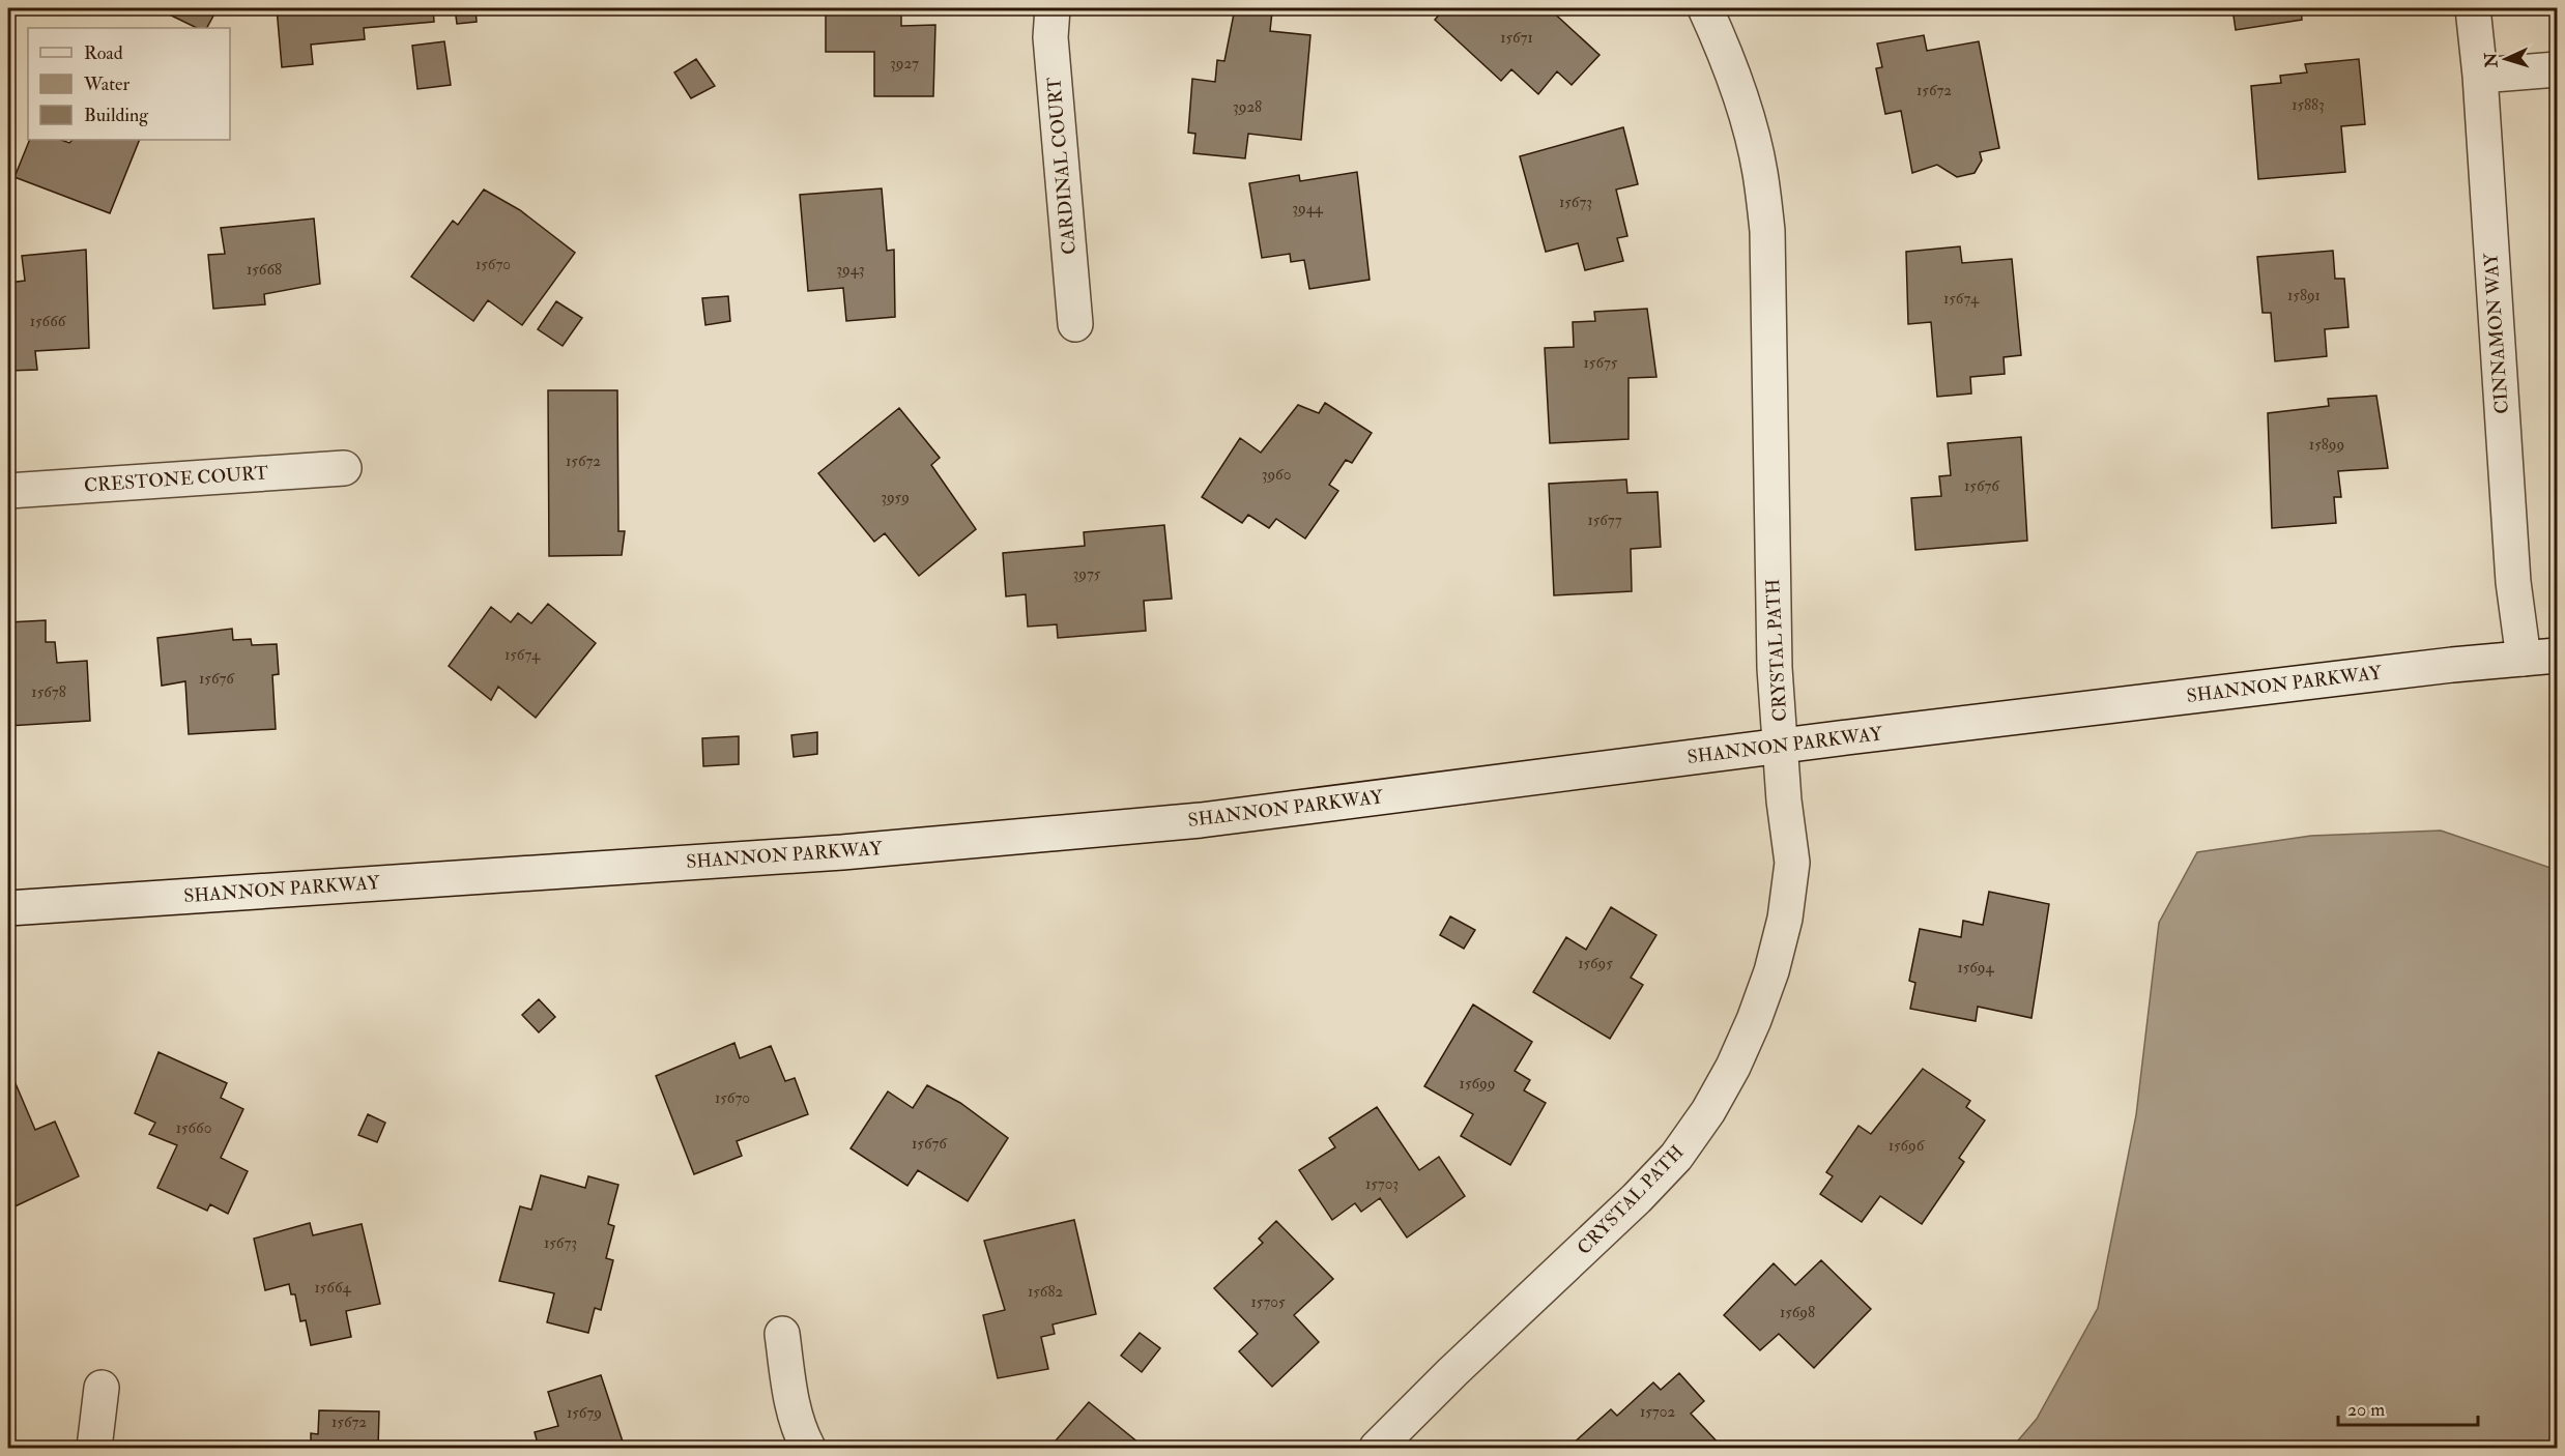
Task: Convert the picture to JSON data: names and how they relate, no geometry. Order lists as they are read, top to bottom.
{
  "streets": {
    "street": [
      "CARDINAL COURT",
      "CINNAMON WAY",
      "CRESTONE COURT",
      "CRYSTAL PATH",
      "SHANNON PARKWAY"
    ]
  },
  "crossings": [
    ["CINNAMON WAY", "SHANNON PARKWAY"],
    ["CRYSTAL PATH", "SHANNON PARKWAY"]
  ],
  "house_numbers": [
    "15671",
    "3927",
    "15672",
    "15883",
    "3928",
    "15673",
    "3944",
    "15670",
    "15668",
    "3943",
    "15891",
    "15674",
    "15666",
    "15675",
    "15899",
    "15672",
    "3960",
    "15676",
    "3959",
    "15677",
    "3975",
    "15674",
    "15676",
    "15678",
    "15695",
    "15694",
    "15699",
    "15670",
    "15660",
    "15676",
    "15696",
    "15703",
    "15673",
    "15664",
    "15682",
    "15705",
    "15698",
    "15702",
    "15679",
    "15672"
  ],
  "legend": ["Road", "Water", "Building"],
  "scale_bar": "20 m",
  "north": "left"
}
